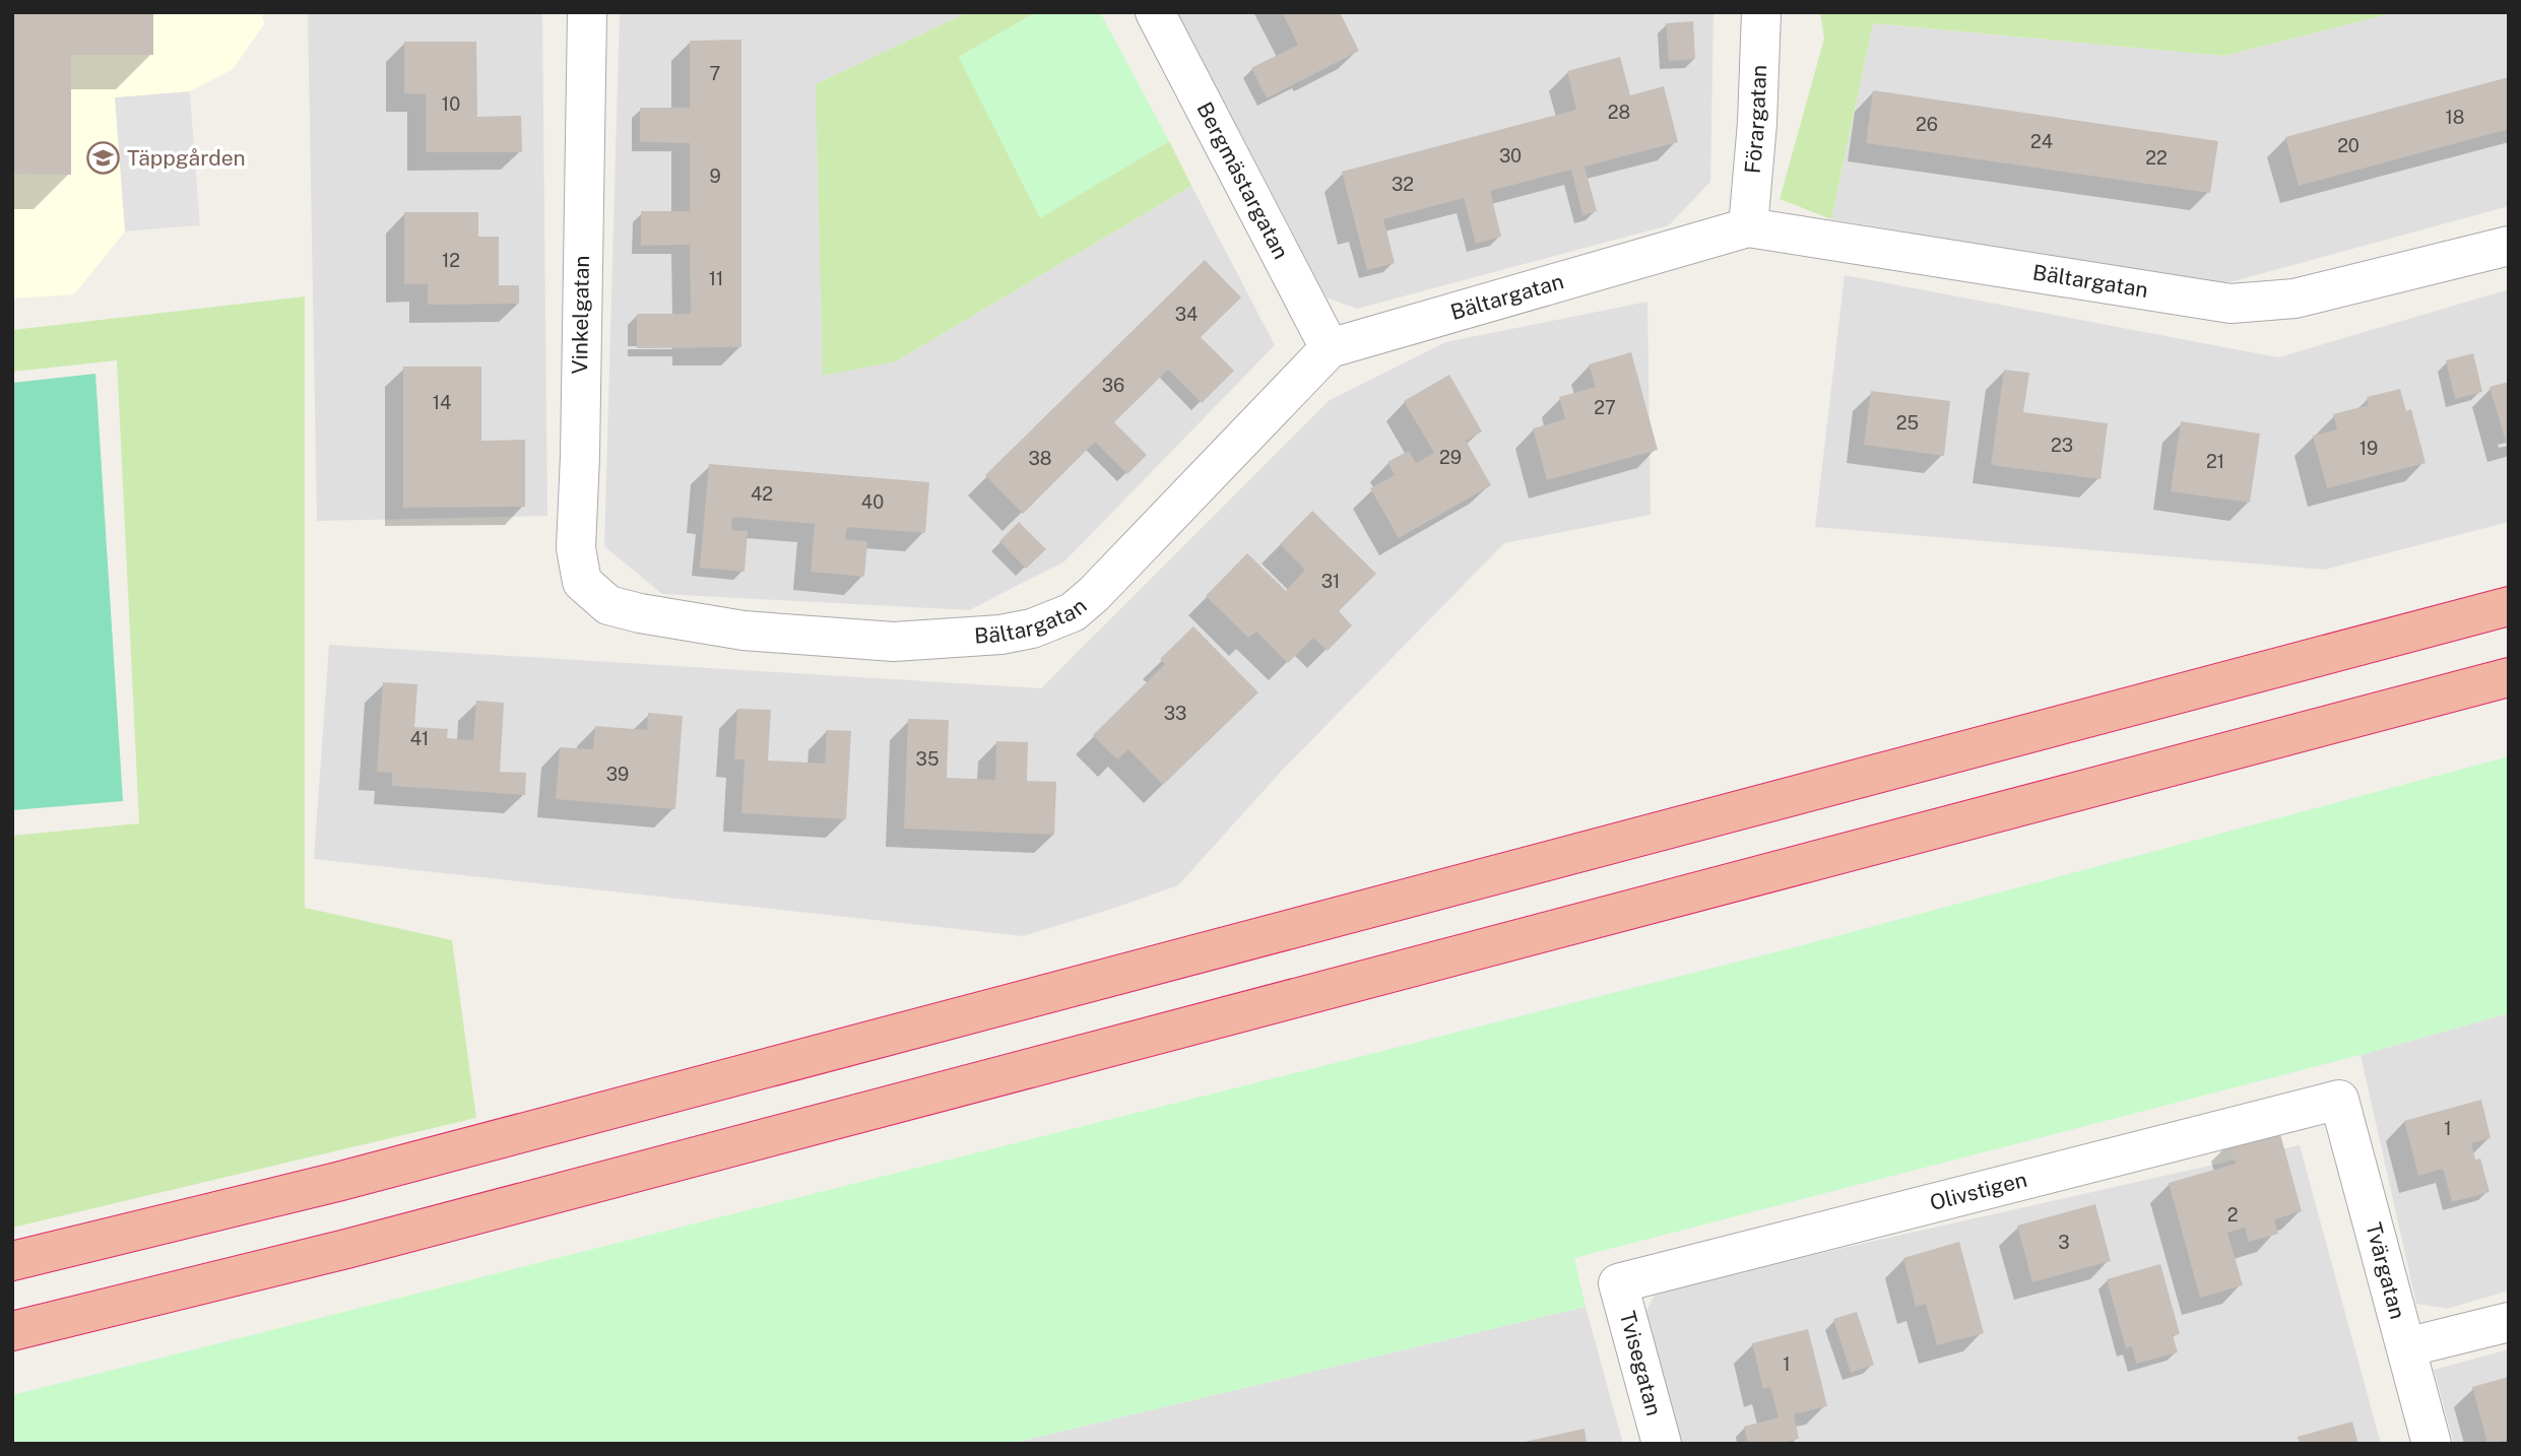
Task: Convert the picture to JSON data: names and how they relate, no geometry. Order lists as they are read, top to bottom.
{
  "streets": {
    "street": [
      "Förargatan",
      "Bergmästargatan",
      "Bältargatan",
      "Vinkelgatan",
      "Olivstigen",
      "Tvärgatan",
      "Tvisegatan"
    ]
  },
  "crossings": [
    ["Förargatan", "Bältargatan"],
    ["Bergmästargatan", "Bältargatan"],
    ["Bältargatan", "Vinkelgatan"],
    ["Olivstigen", "Tvärgatan"],
    ["Olivstigen", "Tvisegatan"]
  ],
  "places": {
    "school or university": ["Täppgården"]
  },
  "house_numbers": [
    "7",
    "10",
    "28",
    "18",
    "26",
    "24",
    "20",
    "30",
    "22",
    "9",
    "32",
    "12",
    "11",
    "34",
    "36",
    "14",
    "27",
    "25",
    "23",
    "19",
    "29",
    "38",
    "21",
    "42",
    "40",
    "31",
    "33",
    "41",
    "35",
    "39",
    "1",
    "2",
    "3",
    "1"
  ]
}
